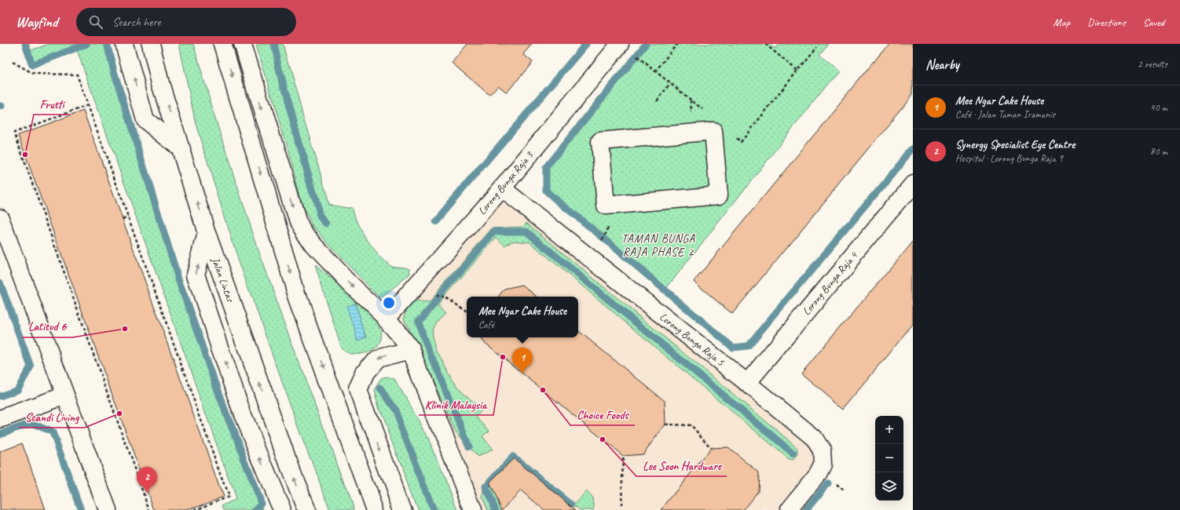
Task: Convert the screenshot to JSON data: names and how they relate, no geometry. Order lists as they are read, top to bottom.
{
  "streets": {
    "main road": [
      "Lorong Bunga Raja 3",
      "Jalan Lintas",
      "Lorong Bunga Raja 4",
      "Lorong Bunga Raja 5"
    ]
  },
  "crossings": [
    ["Lorong Bunga Raja 3", "Lorong Bunga Raja 5"],
    ["Lorong Bunga Raja 4", "Lorong Bunga Raja 5"]
  ],
  "districts": ["TAMAN BUNGA RAJA PHASE 2"],
  "places": [
    "Frutti",
    "Latitud 6",
    "Klinik Malaysia",
    "Choice Foods",
    "Scandi Living",
    "Lee Soon Hardware"
  ],
  "page": {
    "header": "Wayfind",
    "search": "Search here",
    "nav": ["Map", "Directions", "Saved"],
    "heading": ["Nearby", "2 results"],
    "list": [
      {
        "mark": "1",
        "name": "Mee Ngar Cake House",
        "note": "Café · Jalan Taman Iramanis",
        "value": "40 m"
      },
      {
        "mark": "2",
        "name": "Synergy Specialist Eye Centre",
        "note": "Hospital · Lorong Bunga Raja 9",
        "value": "80 m"
      }
    ],
    "popup": ["Mee Ngar Cake House", "Café"],
    "pins": ["1", "2"],
    "map_buttons": ["+", "−"]
  }
}
